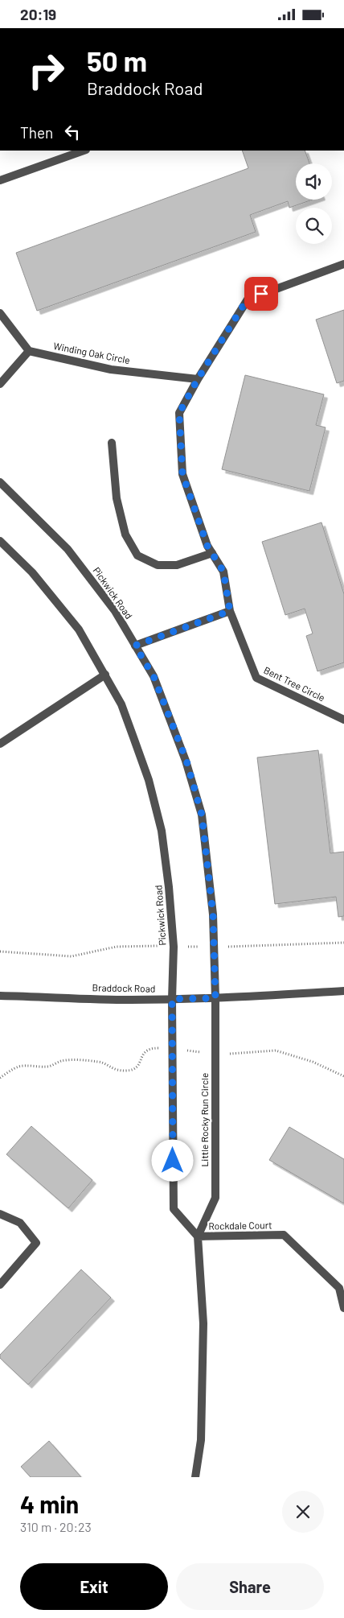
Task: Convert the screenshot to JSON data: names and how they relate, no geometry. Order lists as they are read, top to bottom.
{
  "streets": {
    "street": [
      "Winding Oak Circle",
      "Pickwick Road",
      "Bent Tree Circle",
      "Braddock Road",
      "Little Rocky Run Circle",
      "Rockdale Court"
    ]
  },
  "crossings": [
    ["Winding Oak Circle", "Bent Tree Circle"],
    ["Pickwick Road", "Braddock Road"],
    ["Pickwick Road", "Little Rocky Run Circle"],
    ["Braddock Road", "Little Rocky Run Circle"],
    ["Little Rocky Run Circle", "Rockdale Court"]
  ],
  "page": {
    "status": "20:19",
    "turn": ["50 m", "Braddock Road"],
    "then": "Then",
    "heading": ["4 min", "310 m · 20:23"],
    "buttons": ["Exit", "Share"]
  }
}
